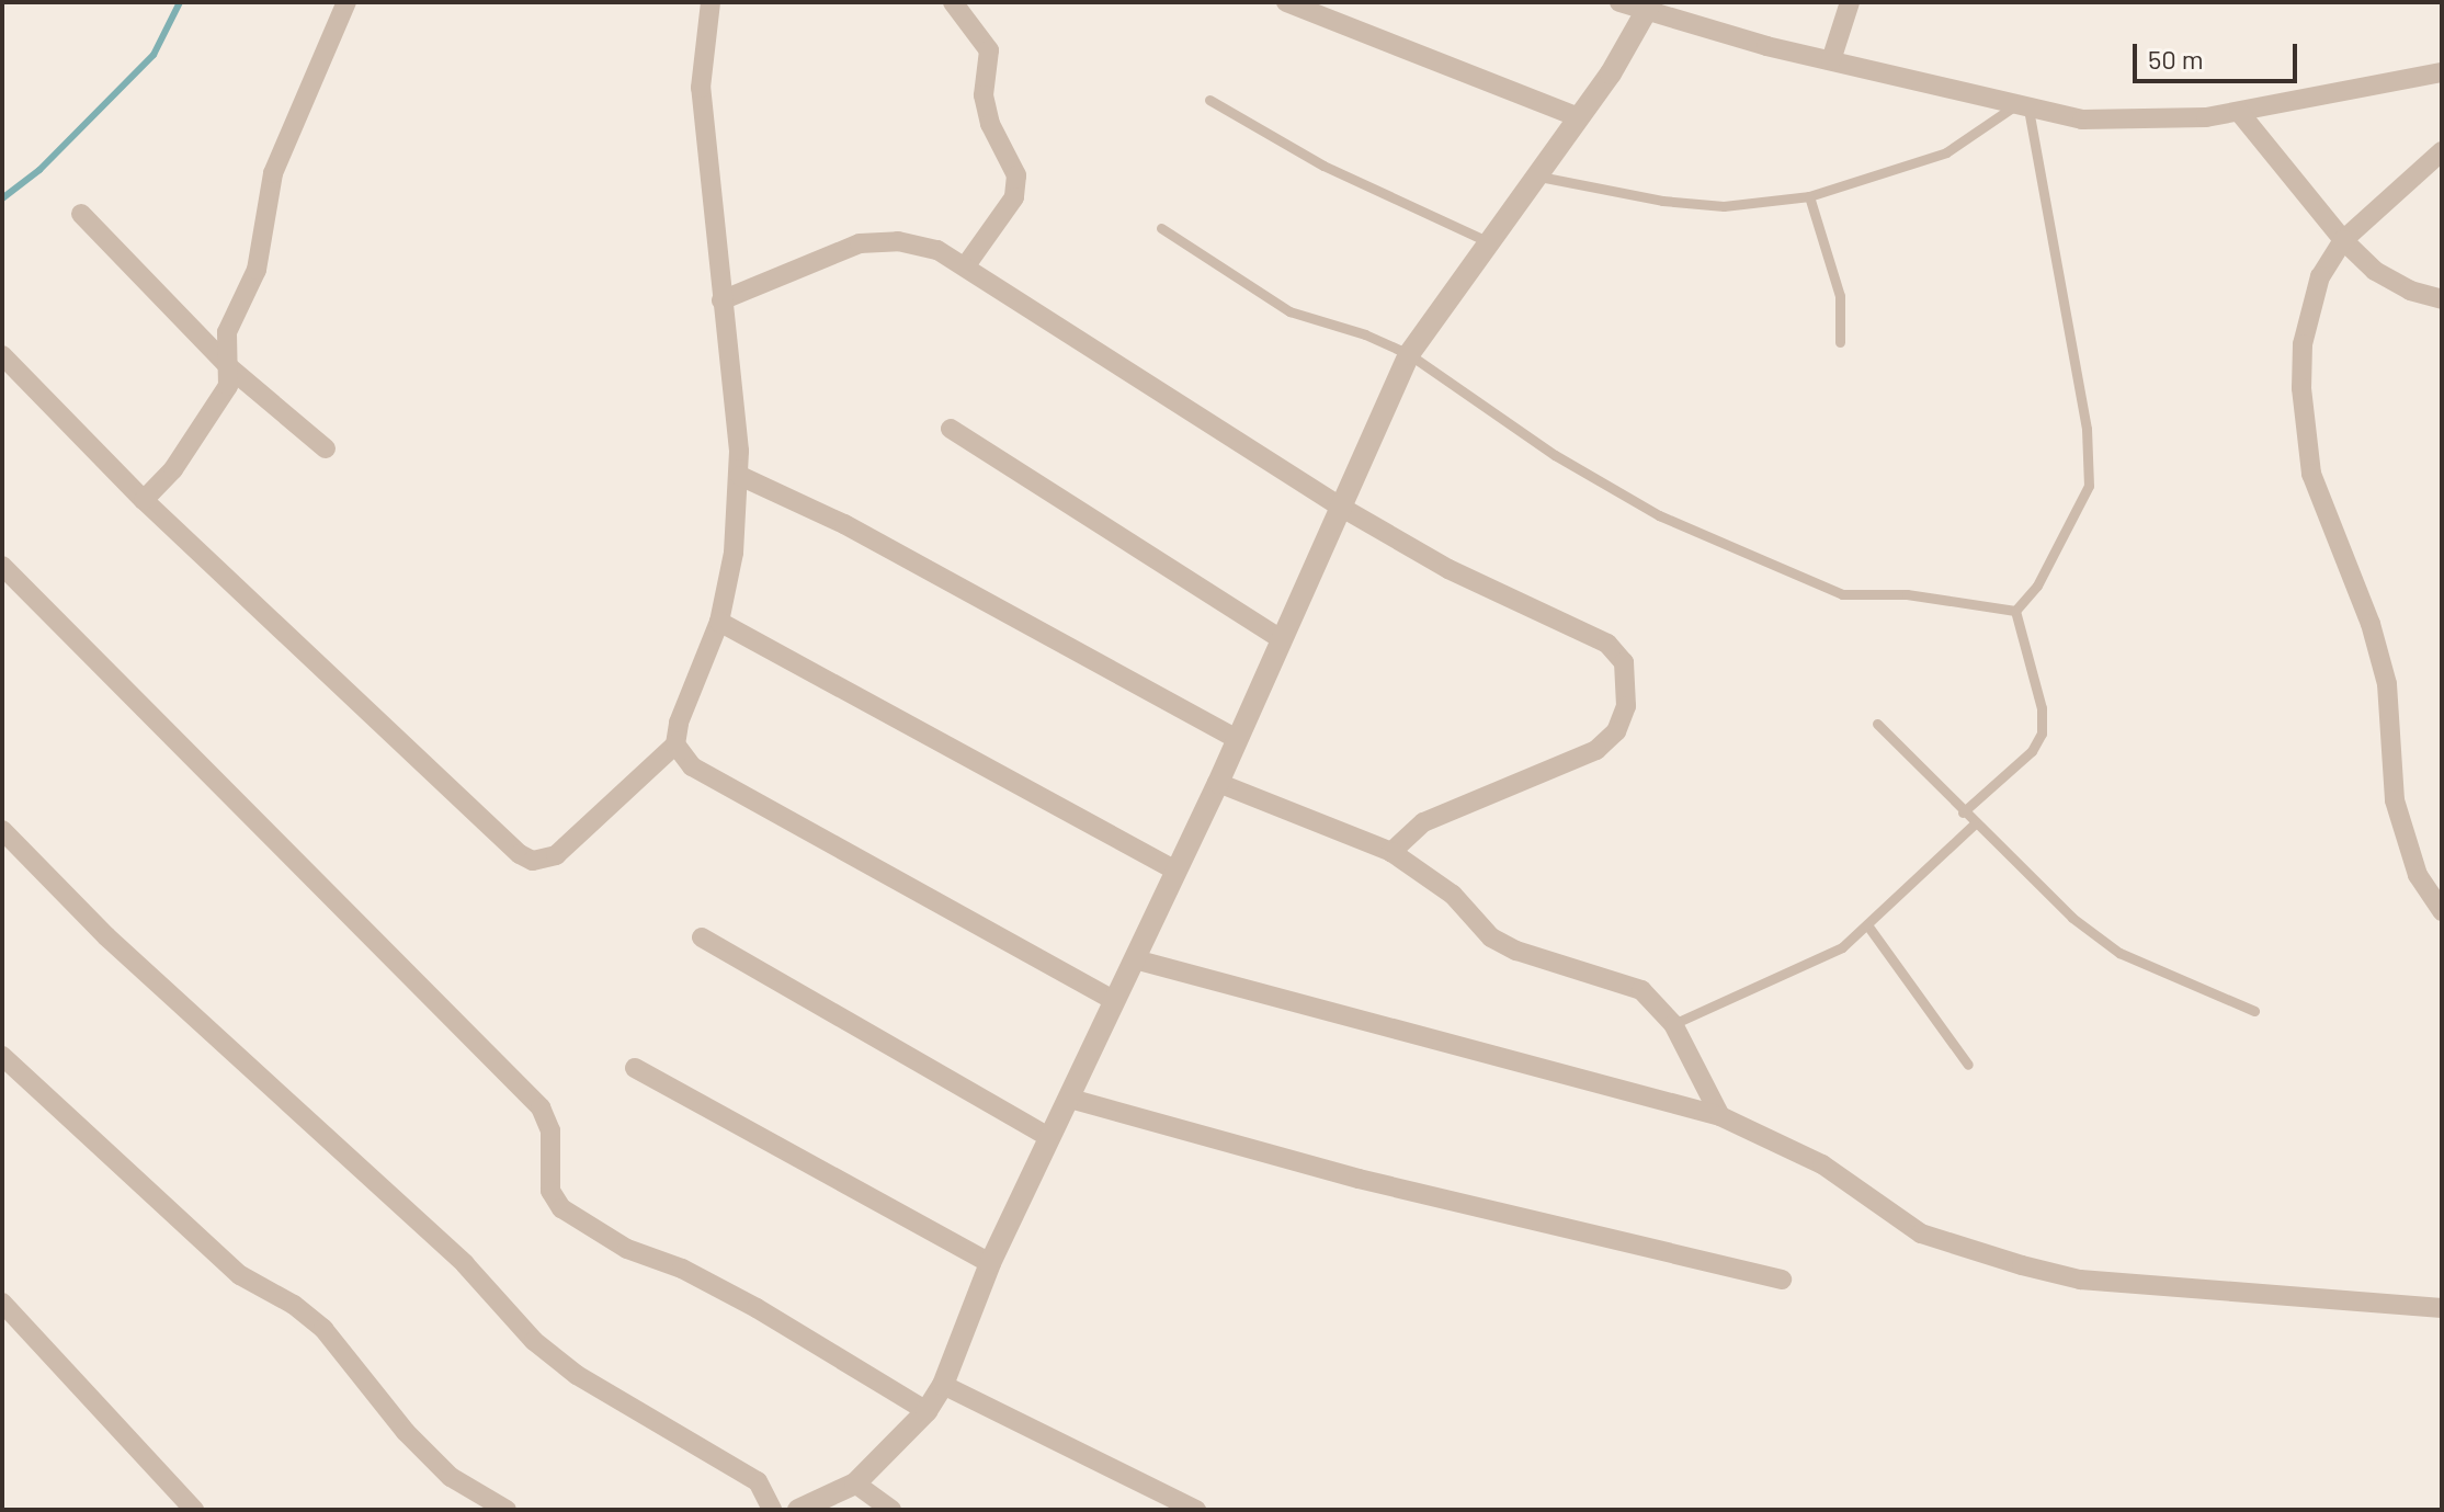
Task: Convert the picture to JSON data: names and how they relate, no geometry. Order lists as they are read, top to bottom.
{
  "scale_bar": "50 m"
}
